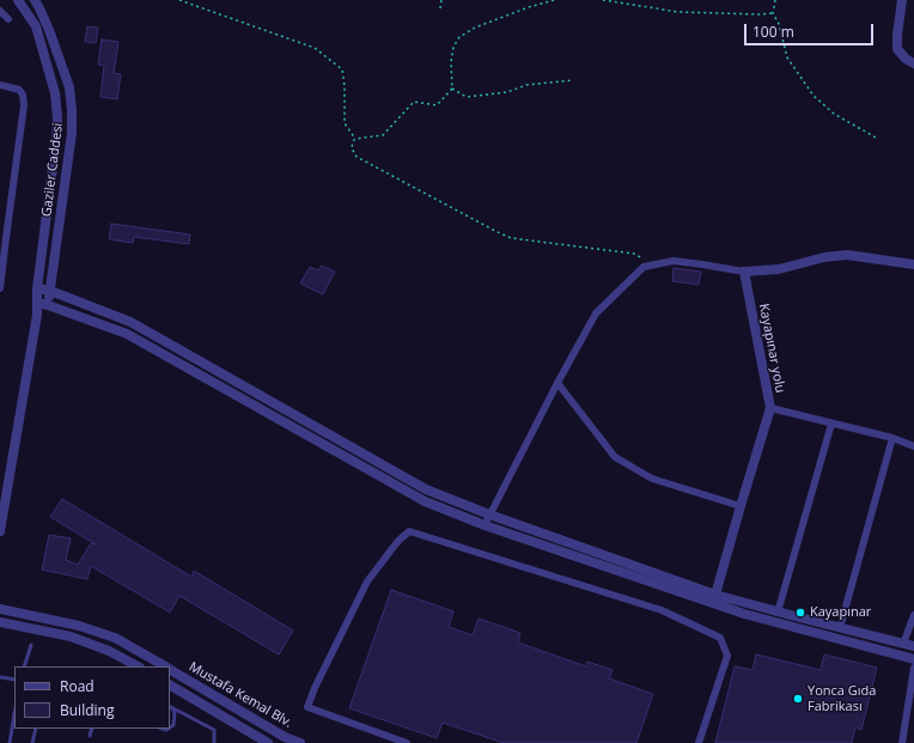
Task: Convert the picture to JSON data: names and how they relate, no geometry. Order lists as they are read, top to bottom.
{
  "streets": {
    "street": ["Gaziler Caddesi", "Kayapınar yolu", "Mustafa Kemal Blv."]
  },
  "places": ["Kayapınar", "Yonca Gıda Fabrikası"],
  "legend": ["Road", "Building"],
  "scale_bar": "100 m"
}
